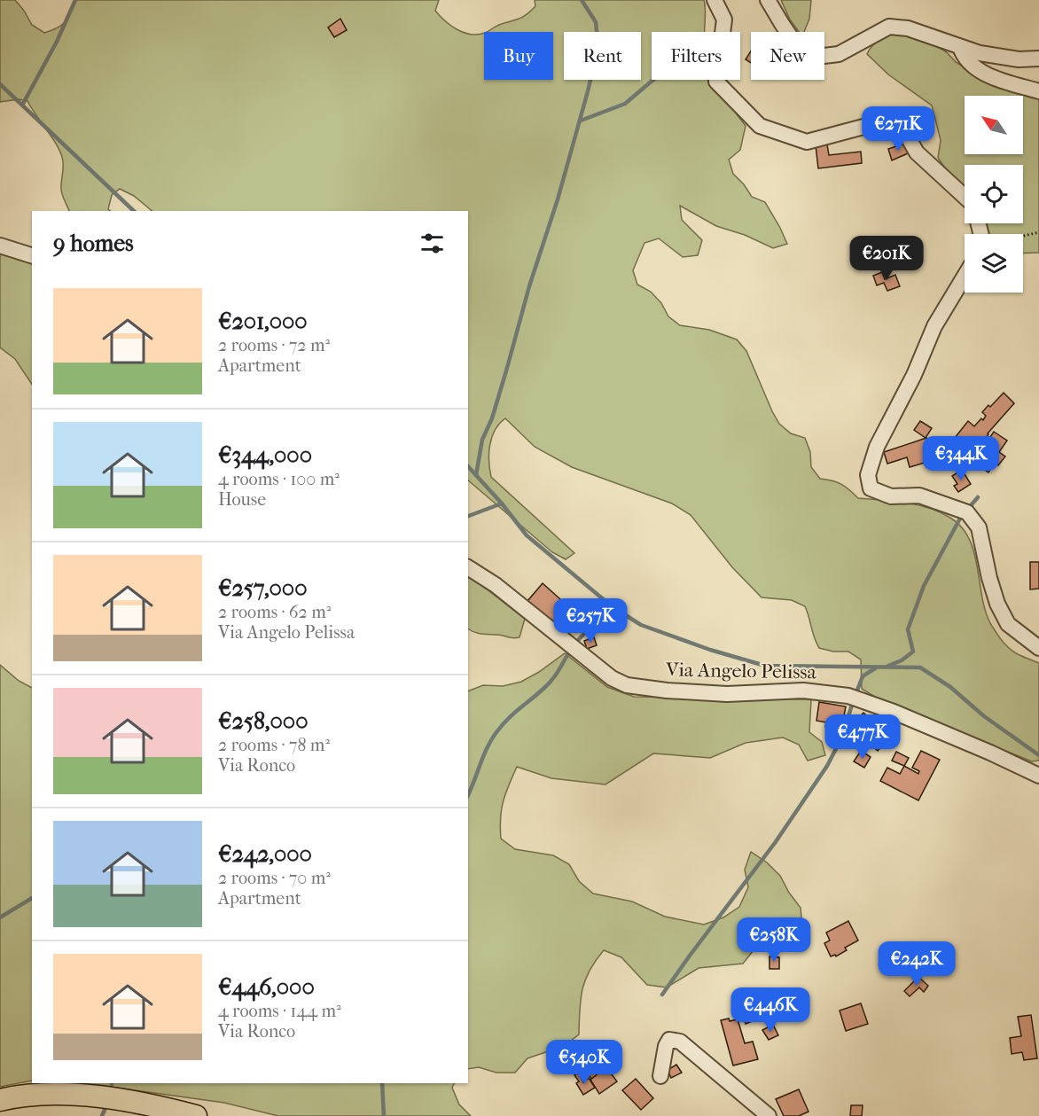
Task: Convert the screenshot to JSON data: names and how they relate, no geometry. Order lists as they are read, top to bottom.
{
  "streets": {
    "street": ["Via Angelo Pelissa"]
  },
  "north": "top left",
  "page": {
    "chip": [
      "Buy",
      "Rent",
      "Filters",
      "New"
    ],
    "price": [
      "€271K",
      "€201K",
      "€344K",
      "€257K",
      "€477K",
      "€258K",
      "€242K",
      "€446K",
      "€540K"
    ],
    "heading": "9 homes",
    "list": [
      {
        "name": "€201,000",
        "note": "2 rooms · 72 m² · Apartment"
      },
      {
        "name": "€344,000",
        "note": "4 rooms · 100 m² · House"
      },
      {
        "name": "€257,000",
        "note": "2 rooms · 62 m² · Via Angelo Pelissa"
      },
      {
        "name": "€258,000",
        "note": "2 rooms · 78 m² · Via Ronco"
      },
      {
        "name": "€242,000",
        "note": "2 rooms · 70 m² · Apartment"
      },
      {
        "name": "€446,000",
        "note": "4 rooms · 144 m² · Via Ronco"
      }
    ]
  }
}
